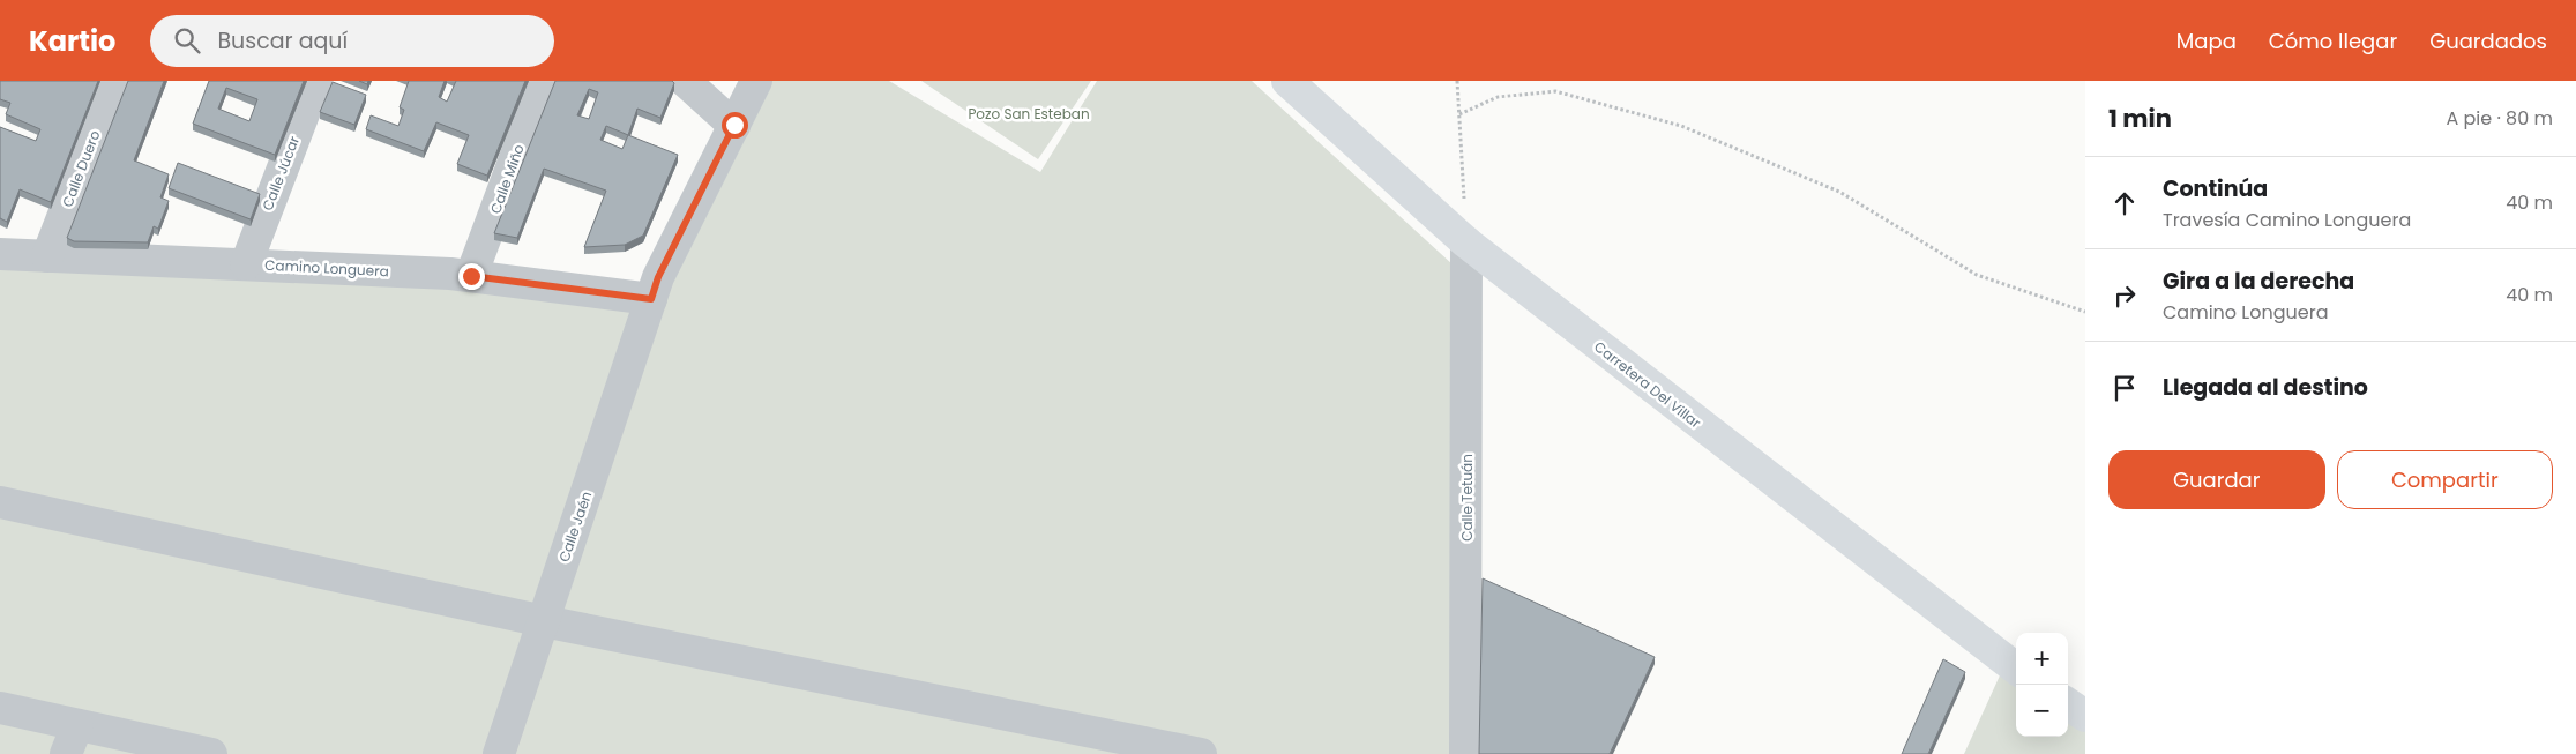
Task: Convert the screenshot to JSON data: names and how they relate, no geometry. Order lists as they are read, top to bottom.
{
  "streets": {
    "street": [
      "Calle Duero",
      "Calle Júcar",
      "Calle Miño",
      "Camino Longuera",
      "Carretera Del Villar",
      "Calle Tetuán",
      "Calle Jaén"
    ]
  },
  "crossings": [
    ["Calle Duero", "Camino Longuera"],
    ["Calle Júcar", "Camino Longuera"],
    ["Calle Miño", "Camino Longuera"],
    ["Camino Longuera", "Calle Jaén"],
    ["Carretera Del Villar", "Calle Tetuán"]
  ],
  "parks": ["Pozo San Esteban"],
  "page": {
    "header": "Kartio",
    "search": "Buscar aquí",
    "nav": ["Mapa", "Cómo llegar", "Guardados"],
    "heading": ["1 min", "A pie · 80 m"],
    "list": [
      ["Continúa", "Travesía Camino Longuera", "40 m"],
      ["Gira a la derecha", "Camino Longuera", "40 m"],
      "Llegada al destino"
    ],
    "buttons": ["Guardar", "Compartir"],
    "map_buttons": ["+", "−"]
  }
}
